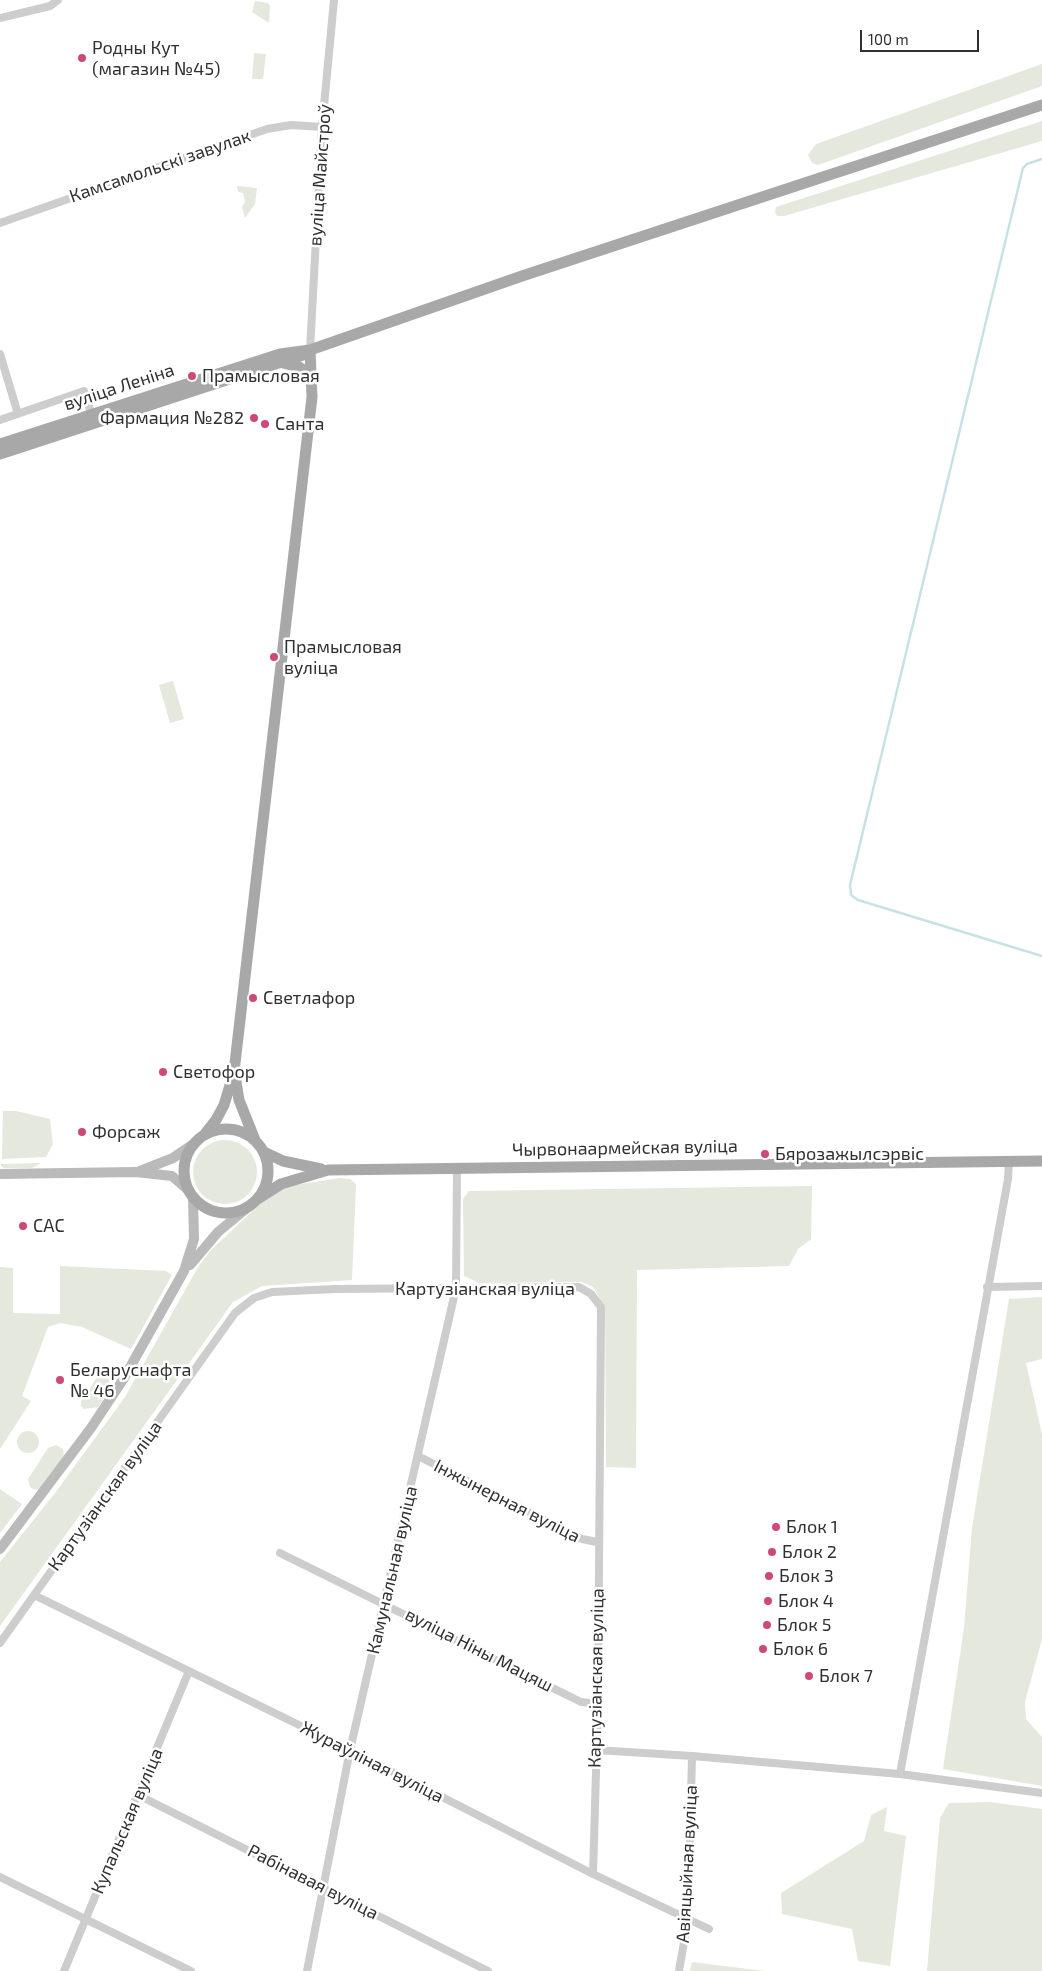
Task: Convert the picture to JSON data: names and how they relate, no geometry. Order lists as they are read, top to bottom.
{
  "streets": {
    "main road": ["вуліца Леніна", "Чырвонаармейская вуліца"],
    "street": [
      "Камсамольскі завулак",
      "вуліца Майстроў",
      "Картузіанская вуліца",
      "Інжынерная вуліца",
      "Камунальная вуліца",
      "вуліца Ніны Мацяш",
      "Жураўліная вуліца",
      "Купальская вуліца",
      "Авіяцыйная вуліца",
      "Рабінавая вуліца"
    ]
  },
  "crossings": [
    ["Камсамольскі завулак", "вуліца Майстроў"],
    ["вуліца Майстроў", "вуліца Леніна"],
    ["Чырвонаармейская вуліца", "Камунальная вуліца"],
    ["Картузіанская вуліца", "Інжынерная вуліца"],
    ["Картузіанская вуліца", "Камунальная вуліца"],
    ["Картузіанская вуліца", "вуліца Ніны Мацяш"],
    ["Картузіанская вуліца", "Жураўліная вуліца"],
    ["Інжынерная вуліца", "Камунальная вуліца"],
    ["Камунальная вуліца", "вуліца Ніны Мацяш"],
    ["Камунальная вуліца", "Жураўліная вуліца"],
    ["Камунальная вуліца", "Рабінавая вуліца"],
    ["Жураўліная вуліца", "Купальская вуліца"],
    ["Жураўліная вуліца", "Авіяцыйная вуліца"],
    ["Купальская вуліца", "Рабінавая вуліца"]
  ],
  "places": [
    "Родны Кут (магазин №45)",
    "Прамысловая",
    "Фармация №282",
    "Санта",
    "Прамысловая вуліца",
    "Светлафор",
    "Светофор",
    "Форсаж",
    "Бярозажылсэрвіс",
    "САС",
    "Беларуснафта № 46",
    "Блок 1",
    "Блок 2",
    "Блок 3",
    "Блок 4",
    "Блок 5",
    "Блок 6",
    "Блок 7"
  ],
  "scale_bar": "100 m"
}
